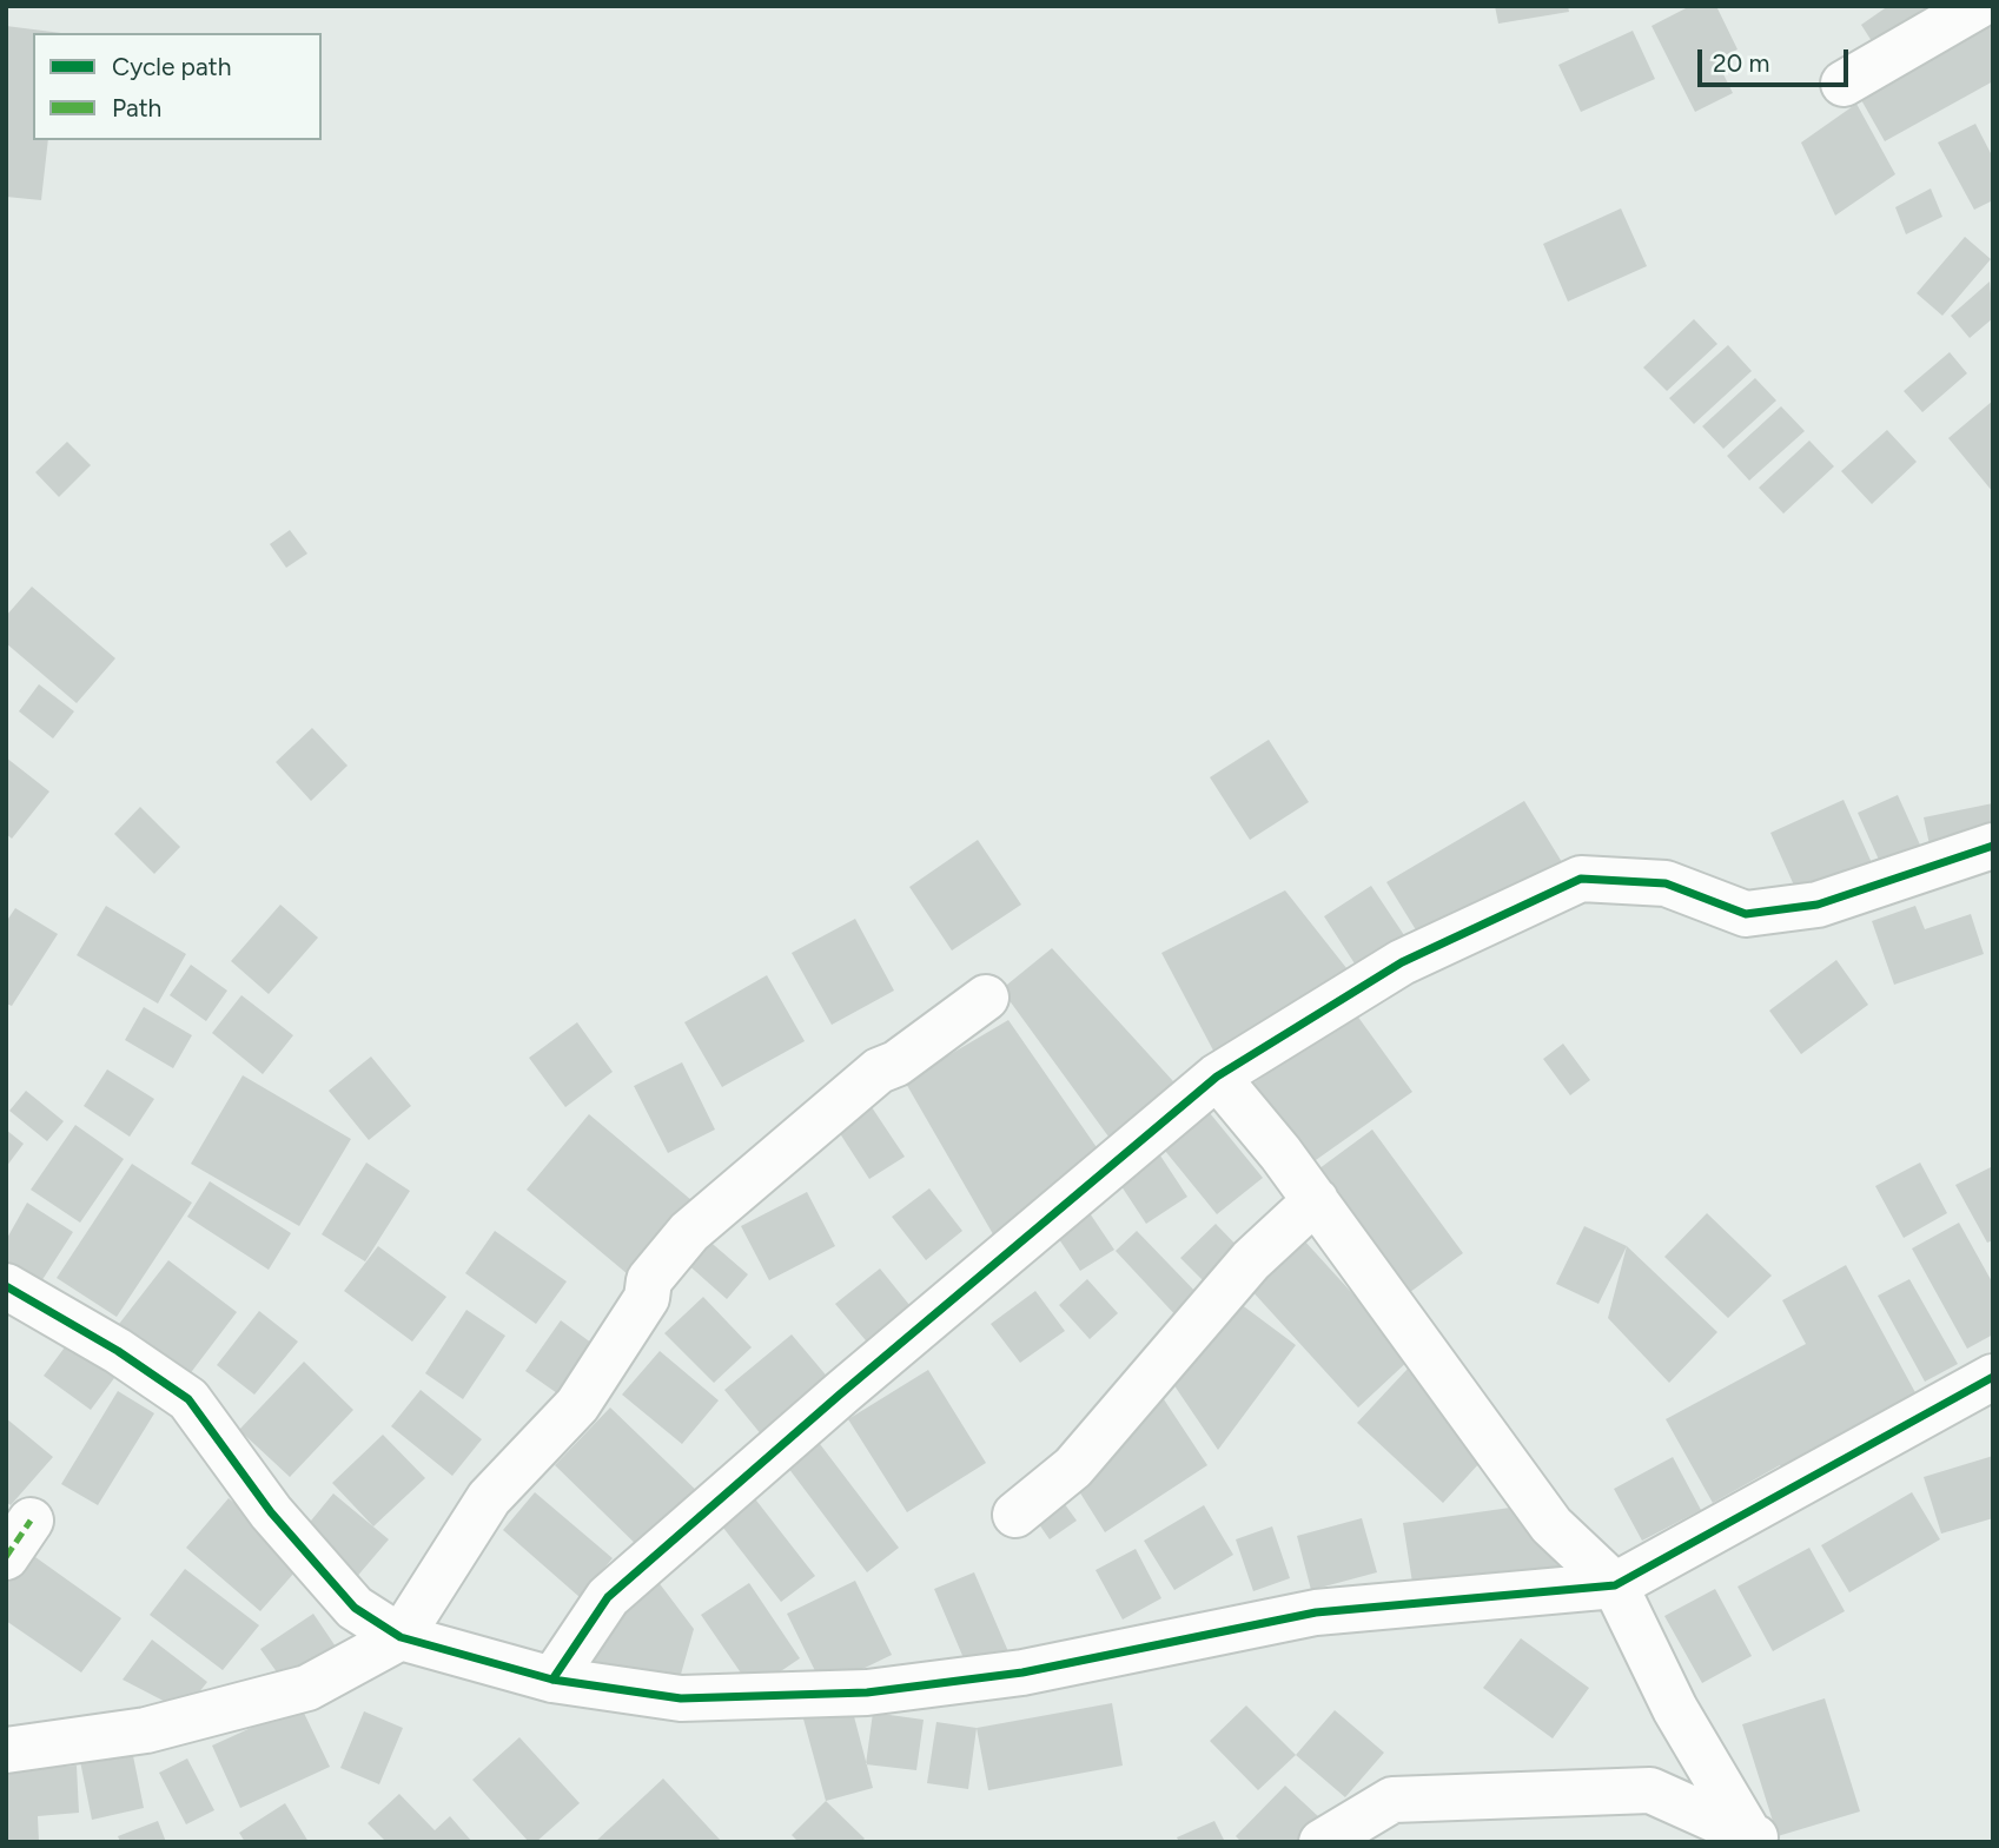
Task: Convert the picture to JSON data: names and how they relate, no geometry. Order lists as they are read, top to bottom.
{
  "legend": ["Cycle path", "Path"],
  "scale_bar": "20 m"
}
